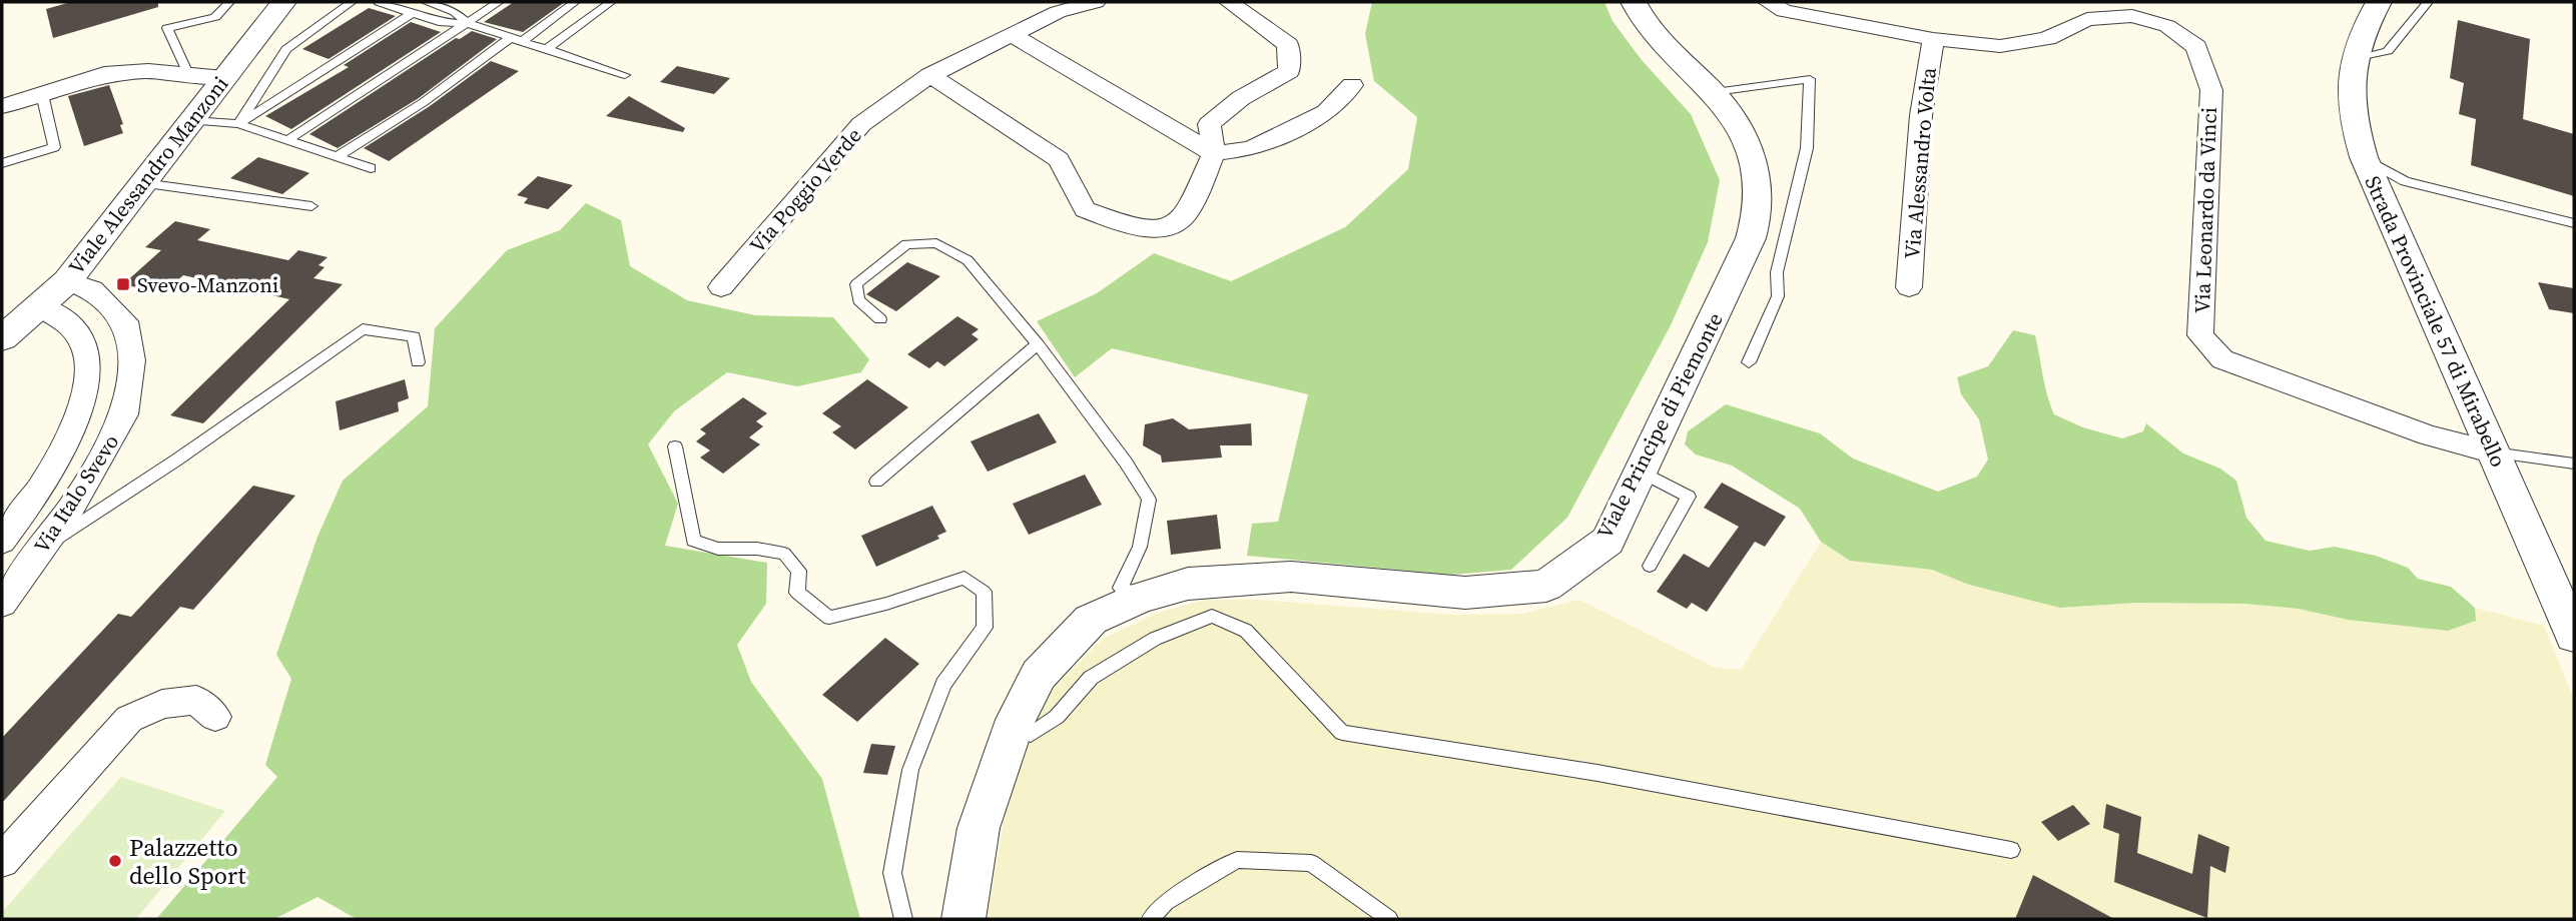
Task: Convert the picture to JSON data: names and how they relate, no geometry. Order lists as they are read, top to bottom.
{
  "streets": {
    "street": [
      "Via Alessandro Volta",
      "Viale Alessandro Manzoni",
      "Via Poggio Verde",
      "Via Leonardo da Vinci",
      "Strada Provinciale 57 di Mirabello",
      "Viale Principe di Piemonte",
      "Via Italo Svevo"
    ]
  },
  "crossings": [
    ["Via Alessandro Volta", "Via Leonardo da Vinci"],
    ["Viale Alessandro Manzoni", "Via Italo Svevo"],
    ["Via Leonardo da Vinci", "Strada Provinciale 57 di Mirabello"]
  ],
  "places": {
    "transit": ["Svevo-Manzoni"],
    "other": ["Palazzetto dello Sport"]
  }
}
